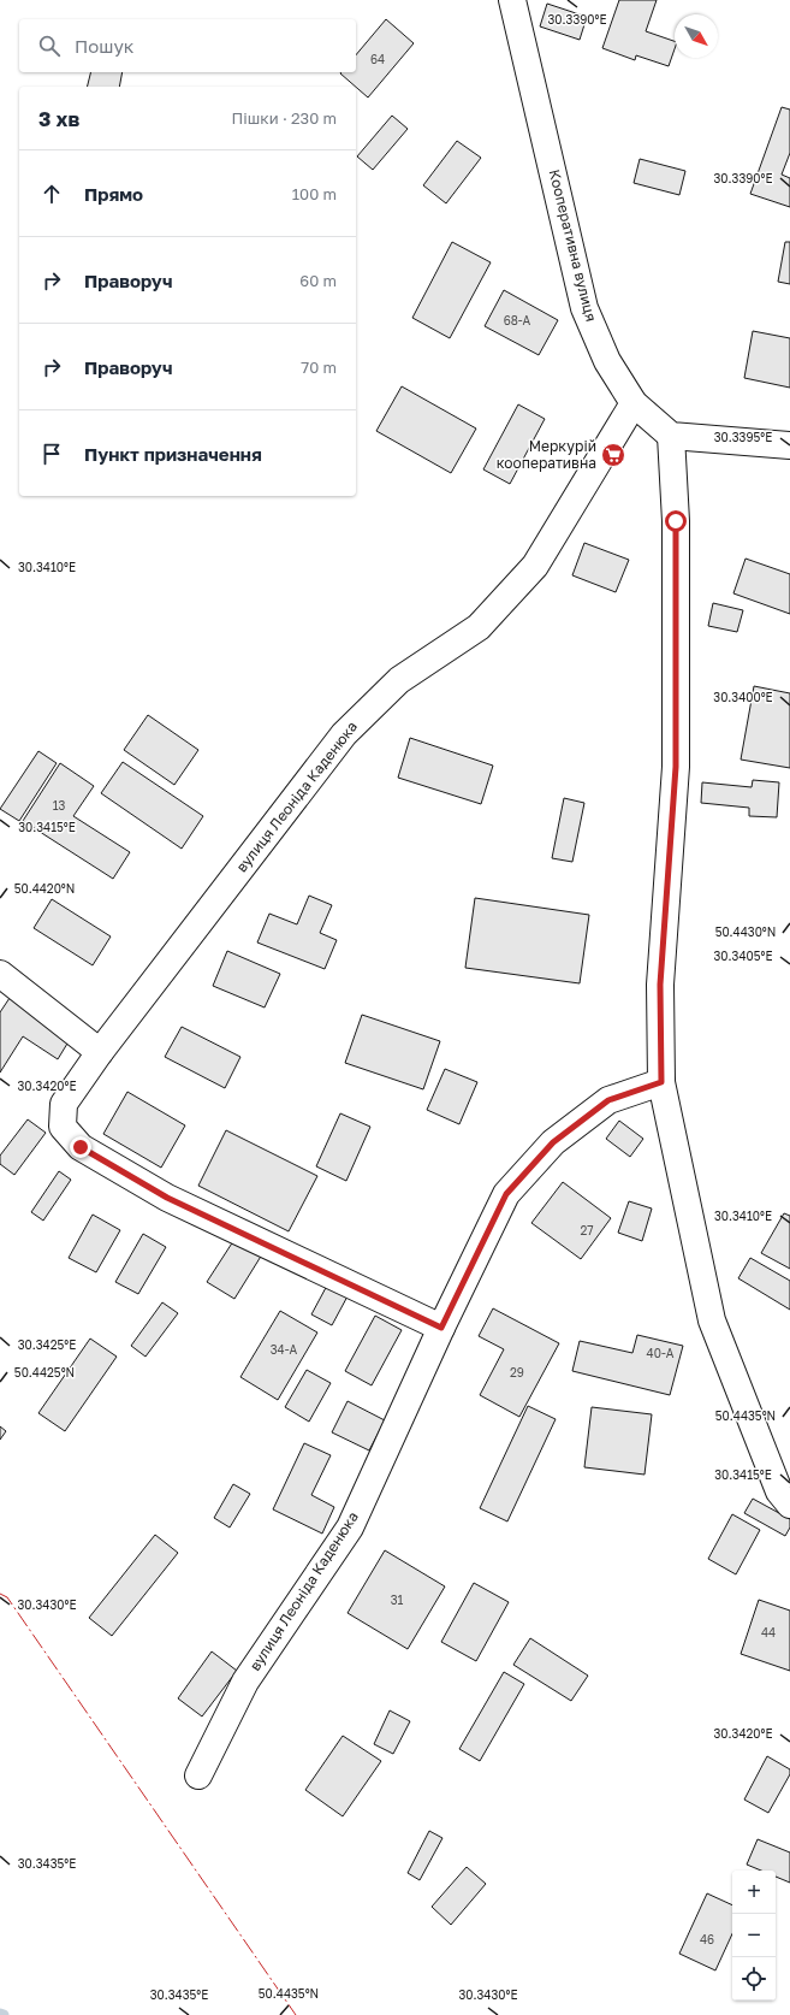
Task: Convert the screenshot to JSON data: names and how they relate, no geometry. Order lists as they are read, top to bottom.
{
  "streets": {
    "street": ["Кооперативна вулиця", "вулиця Леоніда Каденюка"]
  },
  "crossings": [
    ["Кооперативна вулиця", "вулиця Леоніда Каденюка"]
  ],
  "places": {
    "supermarket": ["Меркурій кооперативна"]
  },
  "house_numbers": [
    "64",
    "68-А",
    "13",
    "27",
    "34-А",
    "40-А",
    "29",
    "31",
    "44",
    "46"
  ],
  "north": "bottom right",
  "page": {
    "search": "Пошук",
    "heading": ["3 хв", "Пішки · 230 m"],
    "list": [
      ["Прямо", "100 m"],
      ["Праворуч", "60 m"],
      ["Праворуч", "70 m"],
      "Пункт призначення"
    ],
    "map_buttons": ["+", "−"]
  },
  "coordinates": [
    "30.3390°E",
    "30.3395°E",
    "30.3410°E",
    "30.3400°E",
    "30.3415°E",
    "50.4420°N",
    "50.4430°N",
    "30.3405°E",
    "30.3420°E",
    "30.3425°E",
    "50.4425°N",
    "50.4435°N",
    "30.3430°E",
    "30.3435°E"
  ]
}
